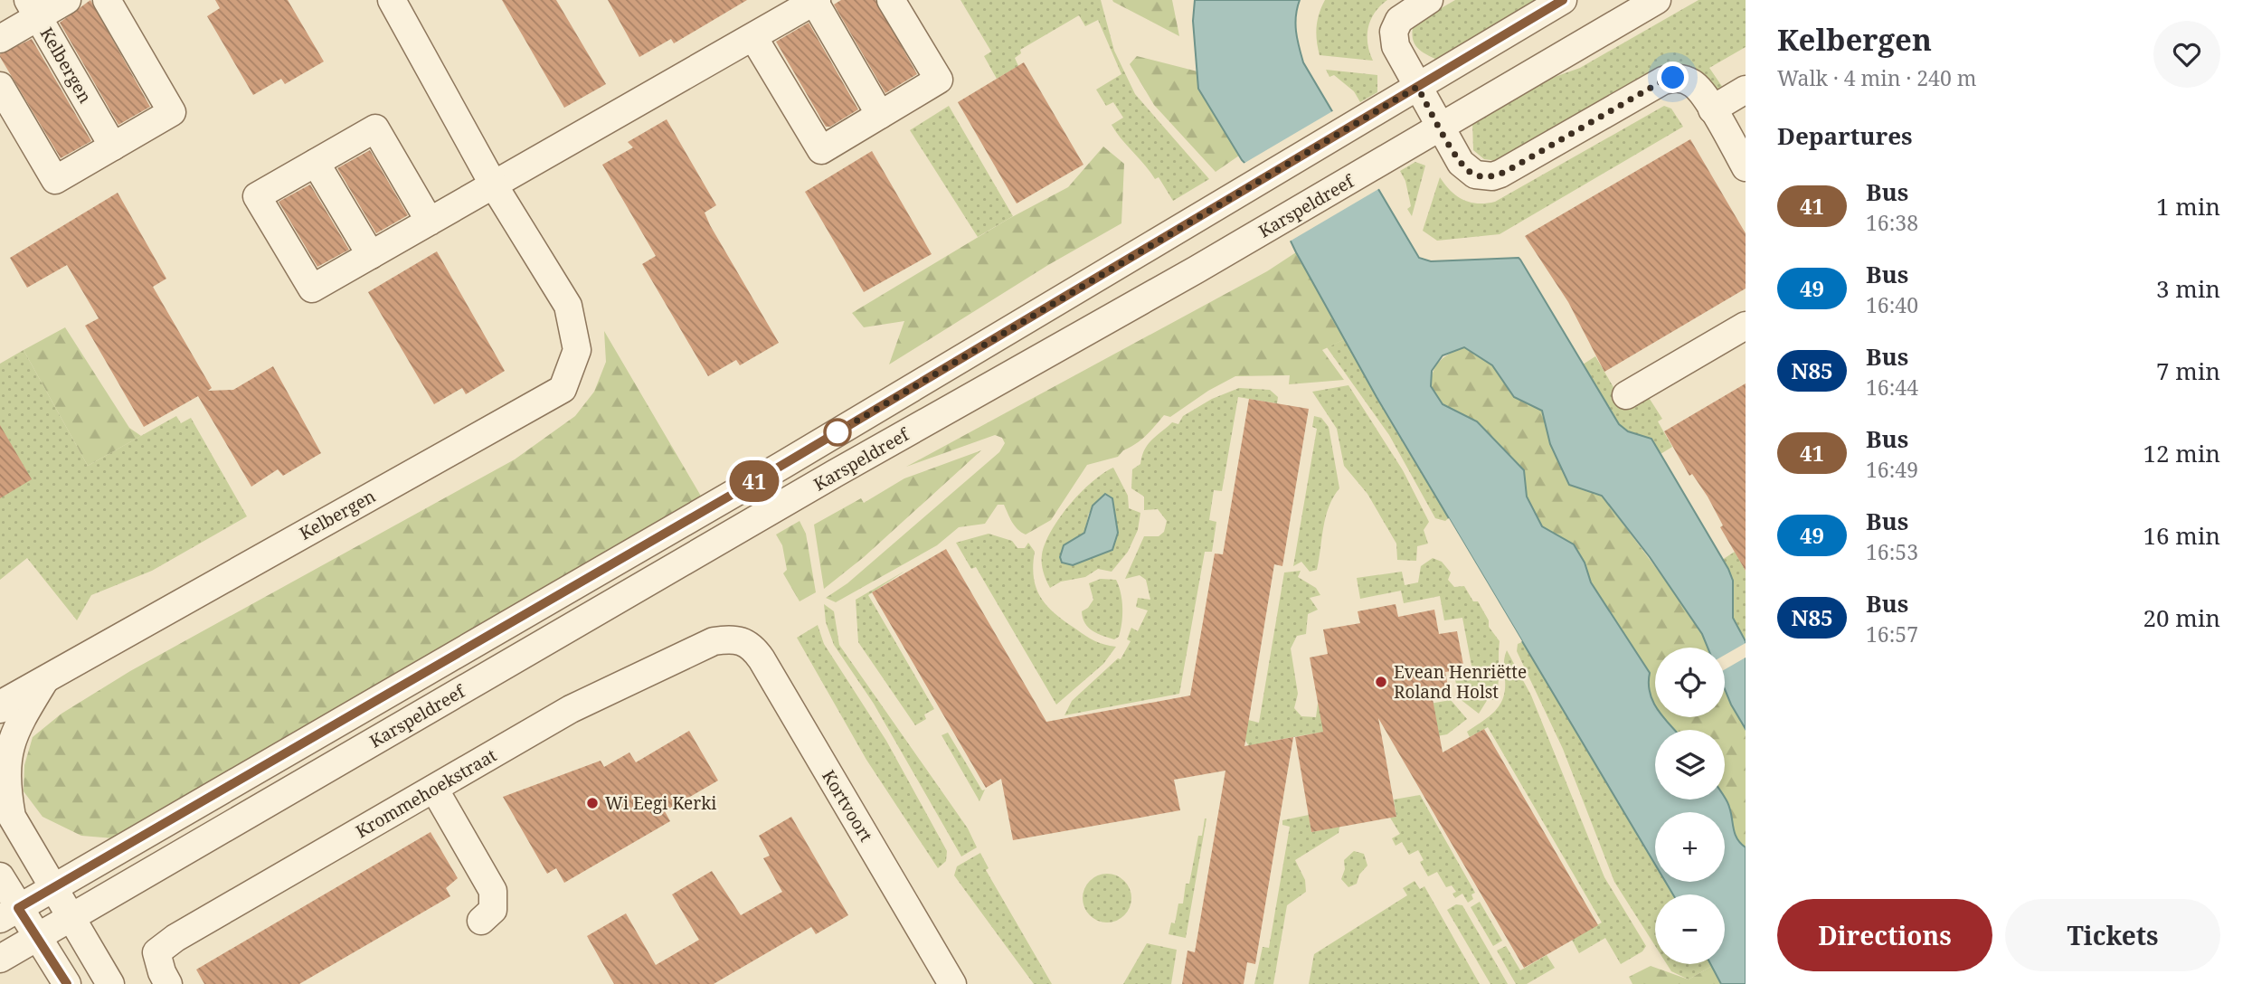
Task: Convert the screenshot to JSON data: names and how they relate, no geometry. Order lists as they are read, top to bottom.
{
  "streets": {
    "street": [
      "Kelbergen",
      "Karspeldreef",
      "Krommehoekstraat",
      "Kortvoort"
    ]
  },
  "crossings": [
    ["Kelbergen", "Karspeldreef"],
    ["Krommehoekstraat", "Kortvoort"]
  ],
  "places": ["Evean Henriëtte Roland Holst", "Wi Eegi Kerki"],
  "lines": ["bus line 41"],
  "page": {
    "on_map": "41",
    "heading": [
      ["Kelbergen", "Walk · 4 min · 240 m"],
      "Departures"
    ],
    "list": [
      {
        "mark": "41",
        "name": "Bus",
        "note": "16:38",
        "value": "1 min"
      },
      {
        "mark": "49",
        "name": "Bus",
        "note": "16:40",
        "value": "3 min"
      },
      {
        "mark": "N85",
        "name": "Bus",
        "note": "16:44",
        "value": "7 min"
      },
      {
        "mark": "41",
        "name": "Bus",
        "note": "16:49",
        "value": "12 min"
      },
      {
        "mark": "49",
        "name": "Bus",
        "note": "16:53",
        "value": "16 min"
      },
      {
        "mark": "N85",
        "name": "Bus",
        "note": "16:57",
        "value": "20 min"
      }
    ],
    "map_buttons": ["+", "−"],
    "buttons": ["Directions", "Tickets"]
  }
}
